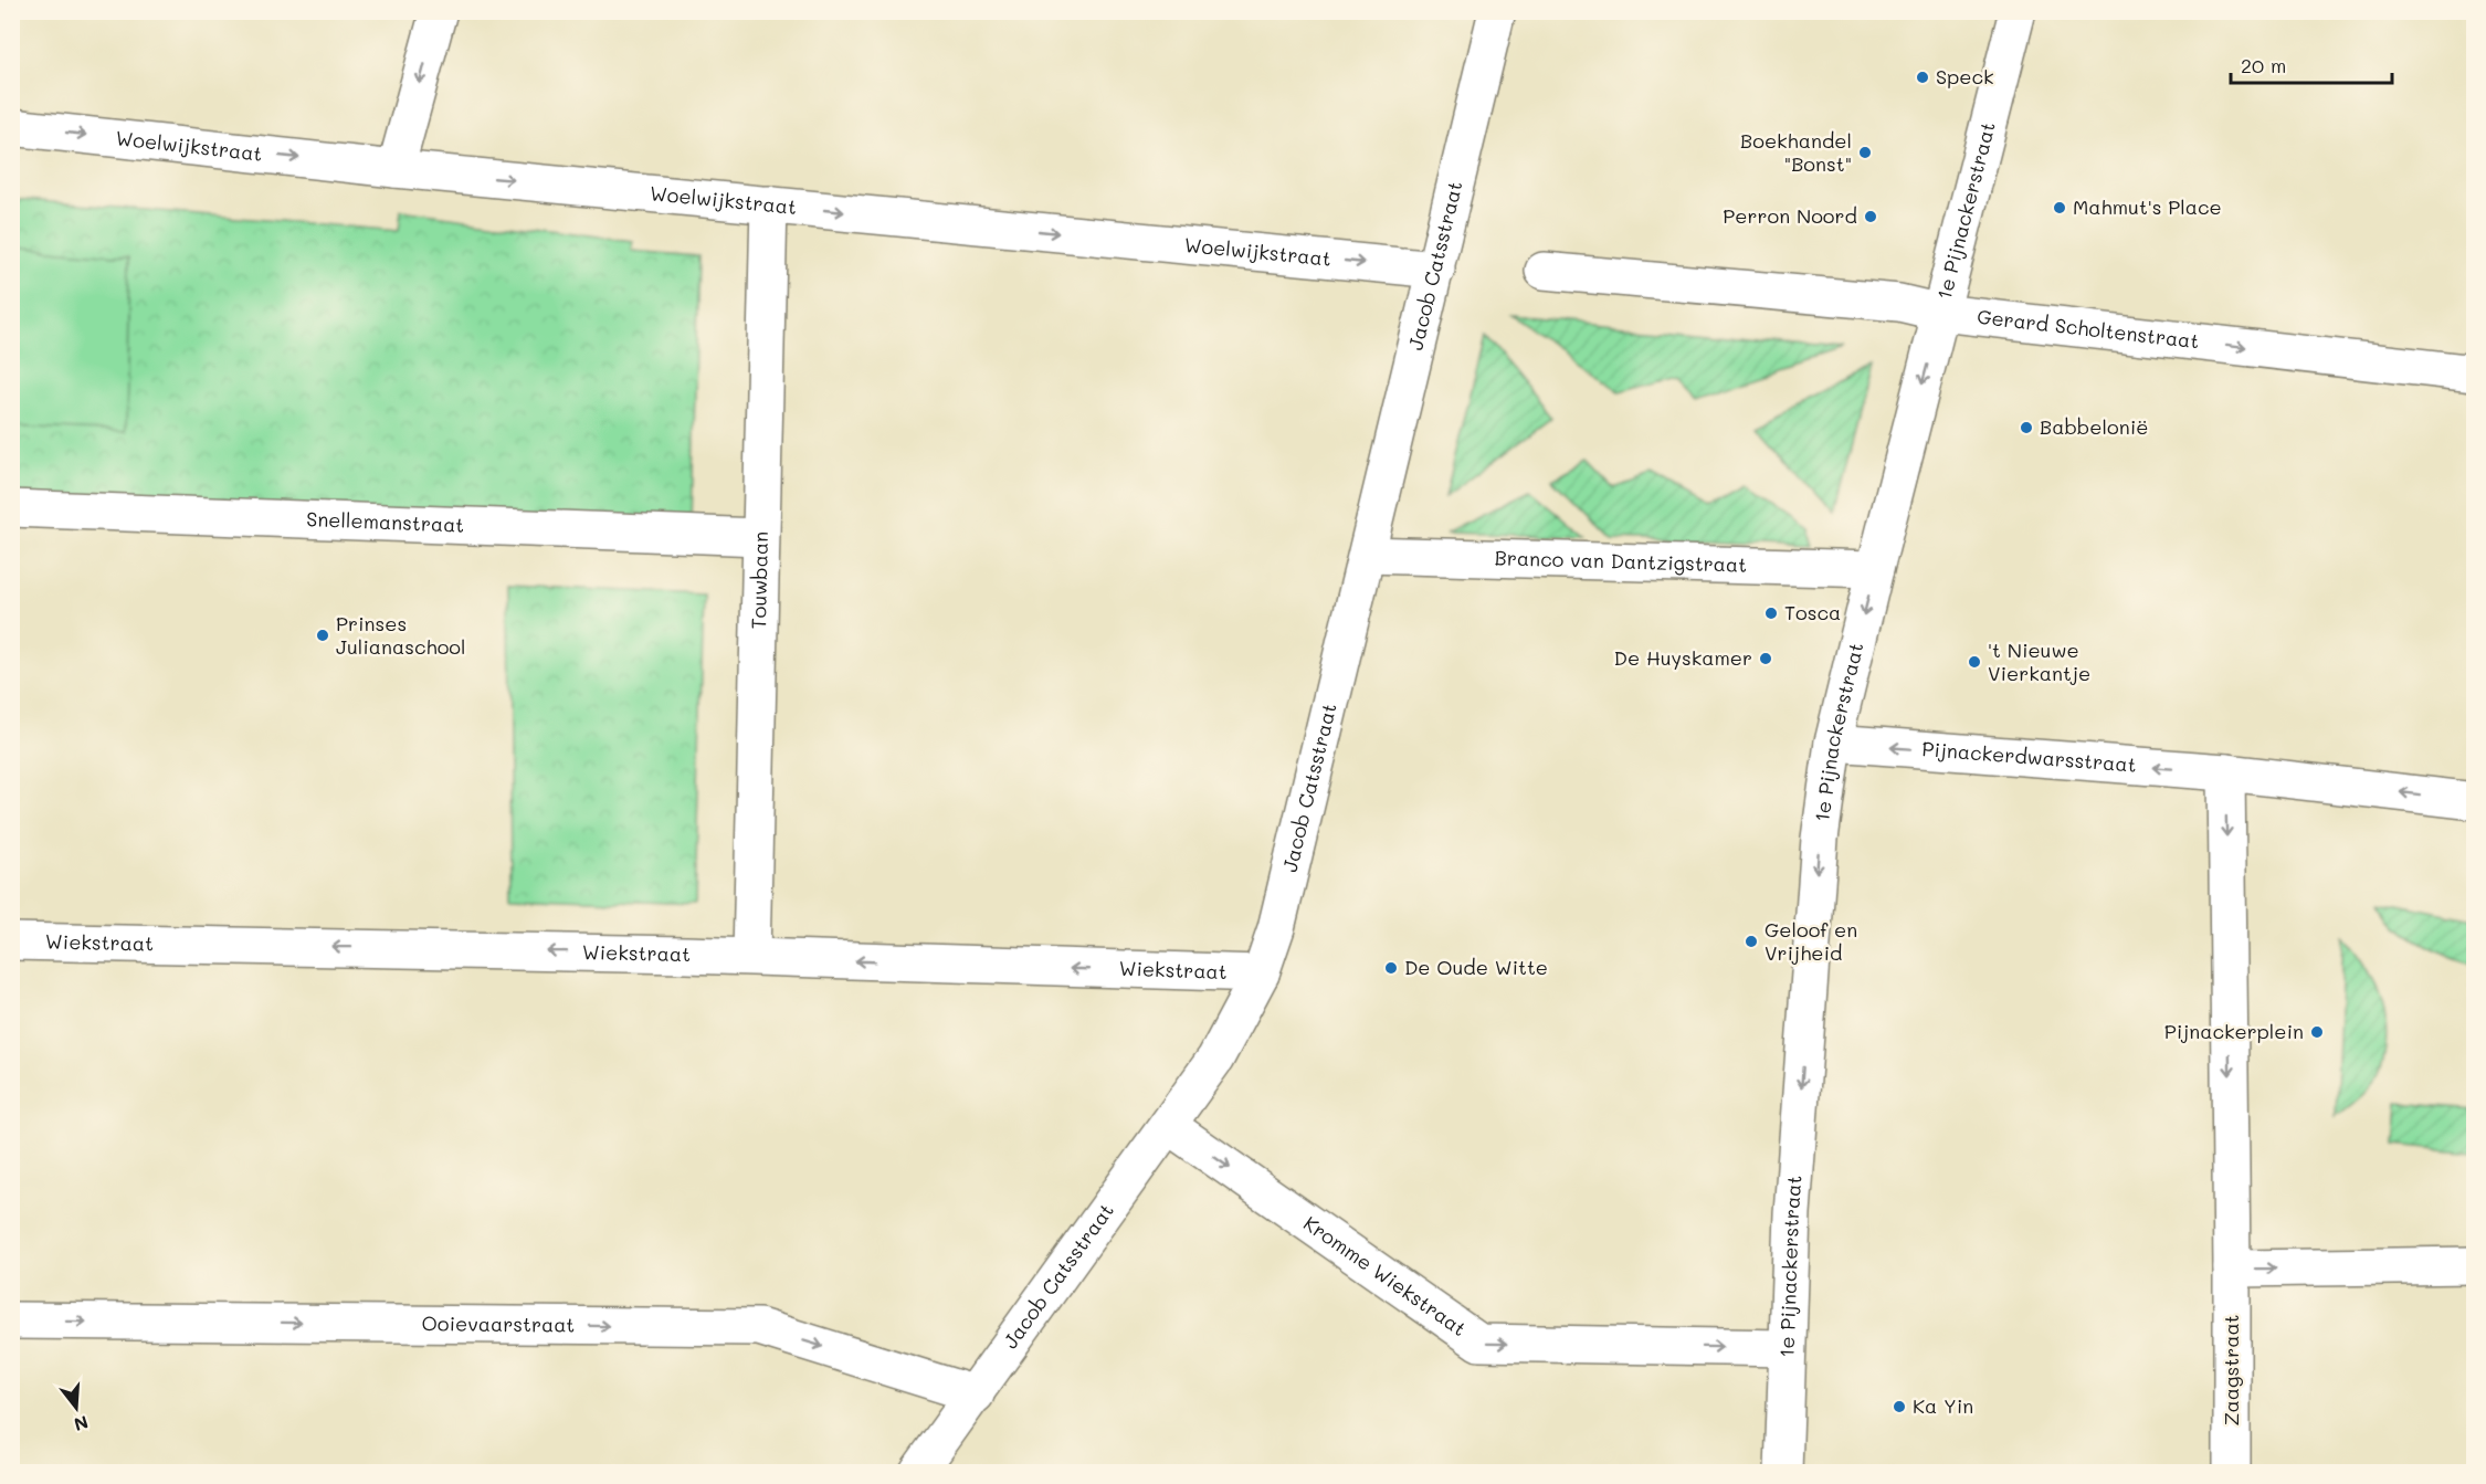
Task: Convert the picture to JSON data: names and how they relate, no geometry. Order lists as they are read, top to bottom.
{
  "streets": {
    "street": [
      "Woelwijkstraat",
      "1e Pijnackerstraat",
      "Jacob Catsstraat",
      "Gerard Scholtenstraat",
      "Snellemanstraat",
      "Branco van Dantzigstraat",
      "Touwbaan",
      "Pijnackerdwarsstraat",
      "Wiekstraat",
      "Kromme Wiekstraat",
      "Ooievaarstraat",
      "Zaagstraat"
    ]
  },
  "crossings": [
    ["Woelwijkstraat", "Jacob Catsstraat"],
    ["Woelwijkstraat", "Touwbaan"],
    ["1e Pijnackerstraat", "Gerard Scholtenstraat"],
    ["1e Pijnackerstraat", "Branco van Dantzigstraat"],
    ["1e Pijnackerstraat", "Pijnackerdwarsstraat"],
    ["1e Pijnackerstraat", "Kromme Wiekstraat"],
    ["Jacob Catsstraat", "Branco van Dantzigstraat"],
    ["Jacob Catsstraat", "Wiekstraat"],
    ["Jacob Catsstraat", "Kromme Wiekstraat"],
    ["Jacob Catsstraat", "Ooievaarstraat"],
    ["Snellemanstraat", "Touwbaan"],
    ["Touwbaan", "Wiekstraat"]
  ],
  "one_way": [
    "Woelwijkstraat",
    "1e Pijnackerstraat",
    "Gerard Scholtenstraat",
    "Pijnackerdwarsstraat",
    "Wiekstraat",
    "Kromme Wiekstraat",
    "Ooievaarstraat"
  ],
  "places": [
    "Speck",
    "Boekhandel \"Bonst\"",
    "Mahmut's Place",
    "Perron Noord",
    "Babbelonië",
    "Tosca",
    "Prinses Julianaschool",
    "De Huyskamer",
    "'t Nieuwe Vierkantje",
    "Geloof en Vrijheid",
    "De Oude Witte",
    "Pijnackerplein",
    "Ka Yin"
  ],
  "scale_bar": "20 m",
  "north": "bottom"
}
